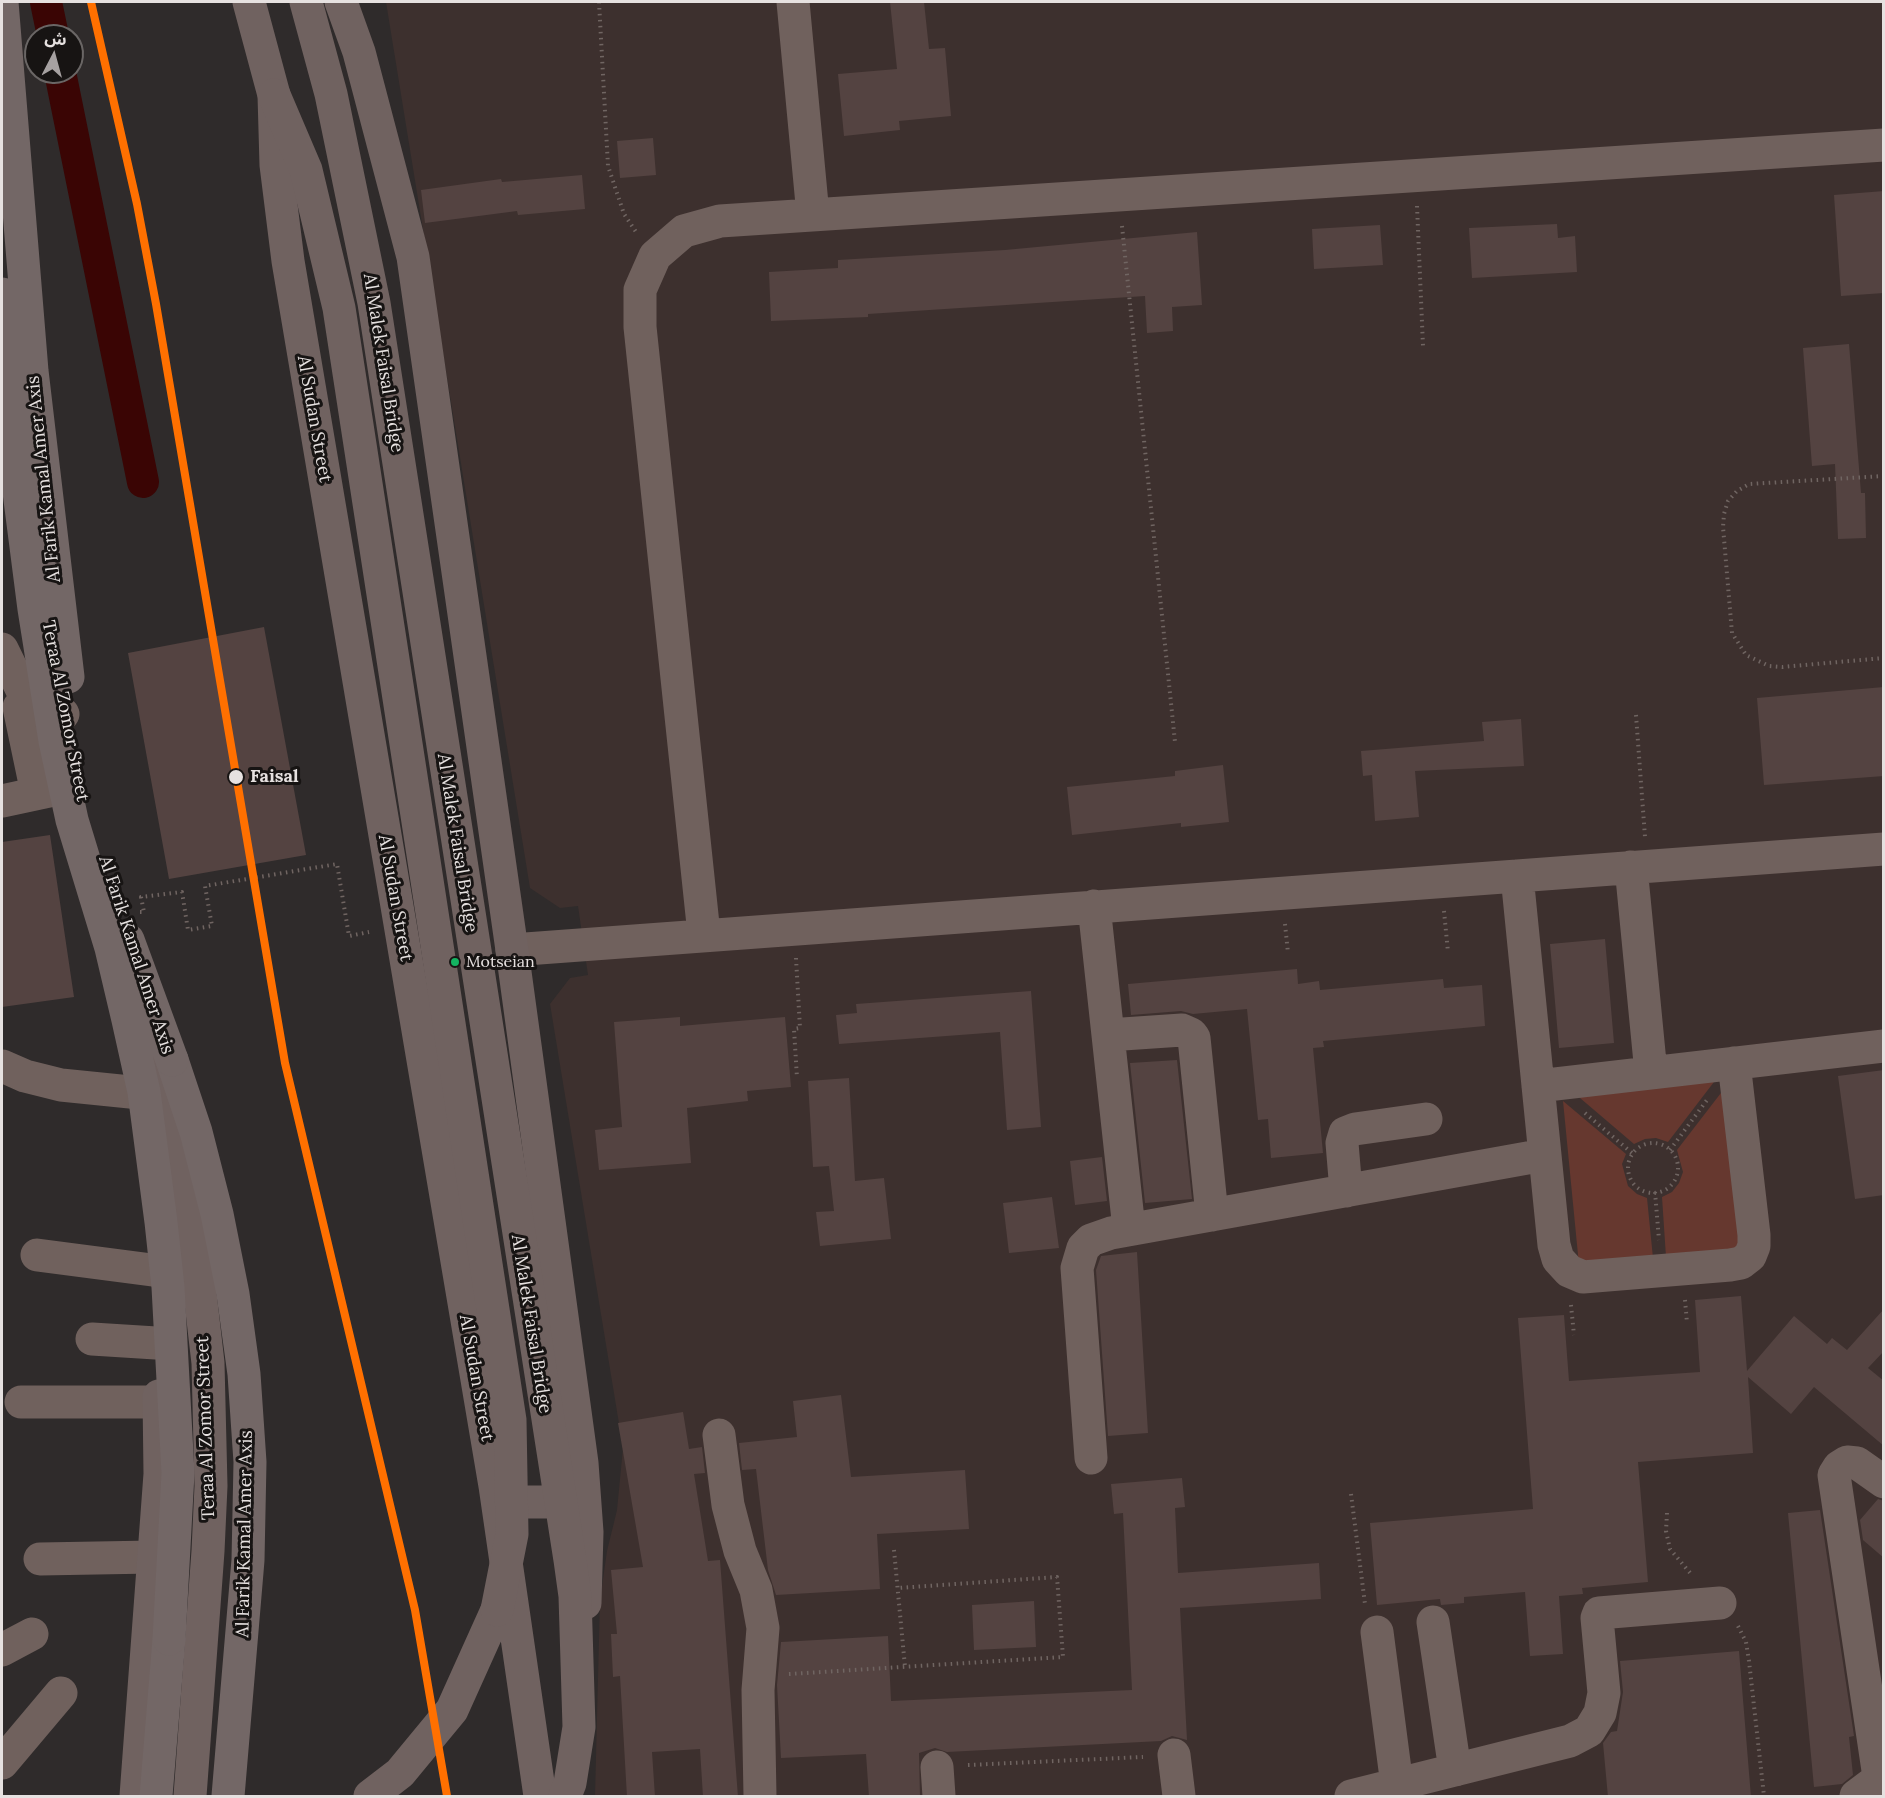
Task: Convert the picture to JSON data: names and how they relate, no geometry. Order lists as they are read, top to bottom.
{
  "streets": {
    "highway": ["Al Farik Kamal Amer Axis"],
    "main road": ["Al Malek Faisal Bridge", "Al Sudan Street", "Teraa Al Zomor Street"]
  },
  "crossings": [
    ["Al Malek Faisal Bridge", "Al Sudan Street"]
  ],
  "places": ["Faisal", "Motseian"],
  "north": "top"
}
